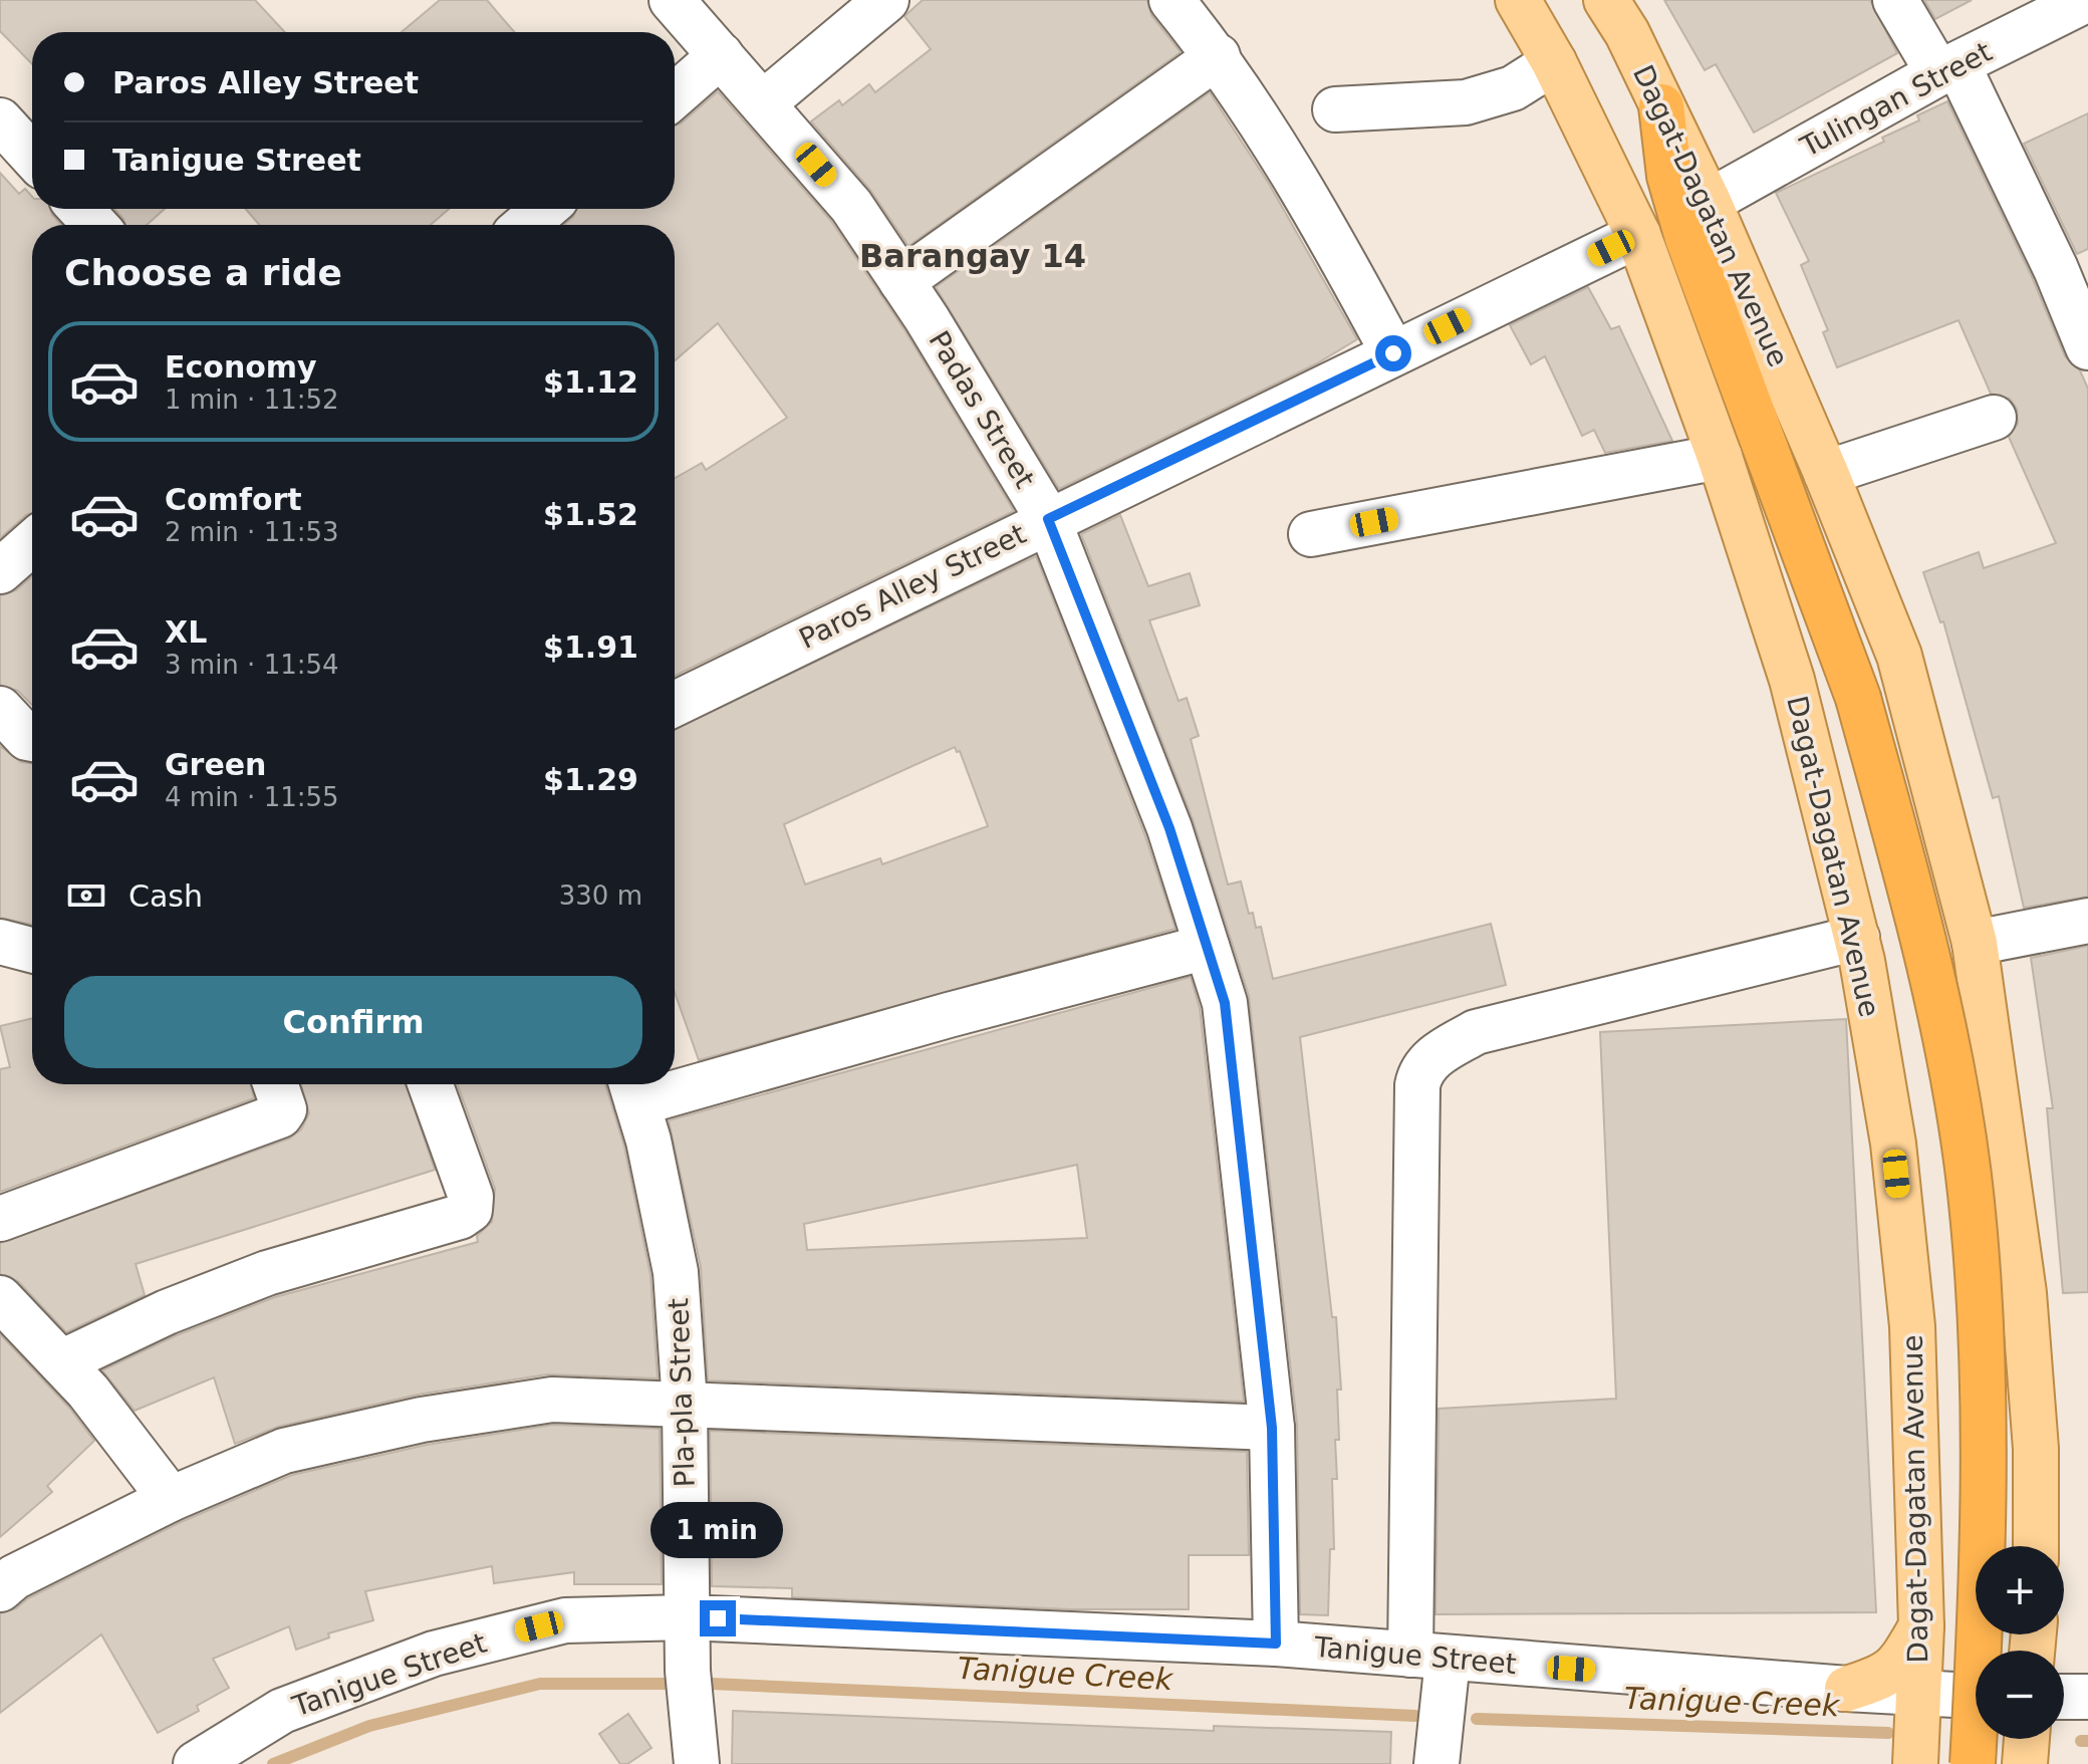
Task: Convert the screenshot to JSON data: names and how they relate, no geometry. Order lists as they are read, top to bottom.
{
  "streets": {
    "main road": ["Dagat-Dagatan Avenue"],
    "street": [
      "Tulingan Street",
      "Padas Street",
      "Paros Alley Street",
      "Pla-pla Street",
      "Tanigue Street"
    ]
  },
  "crossings": [
    ["Tulingan Street", "Dagat-Dagatan Avenue"],
    ["Dagat-Dagatan Avenue", "Paros Alley Street"],
    ["Dagat-Dagatan Avenue", "Tanigue Street"],
    ["Padas Street", "Paros Alley Street"],
    ["Padas Street", "Tanigue Street"],
    ["Pla-pla Street", "Tanigue Street"]
  ],
  "districts": ["Barangay 14"],
  "water": ["Tanigue Creek"],
  "page": {
    "banner": ["Paros Alley Street", "Tanigue Street"],
    "heading": "Choose a ride",
    "list": [
      {
        "name": "Economy",
        "note": "1 min · 11:52",
        "value": "$1.12"
      },
      {
        "name": "Comfort",
        "note": "2 min · 11:53",
        "value": "$1.52"
      },
      {
        "name": "XL",
        "note": "3 min · 11:54",
        "value": "$1.91"
      },
      {
        "name": "Green",
        "note": "4 min · 11:55",
        "value": "$1.29"
      }
    ],
    "pay": ["Cash", "330 m"],
    "buttons": "Confirm",
    "bubble": "1 min",
    "map_buttons": ["+", "−"]
  }
}
